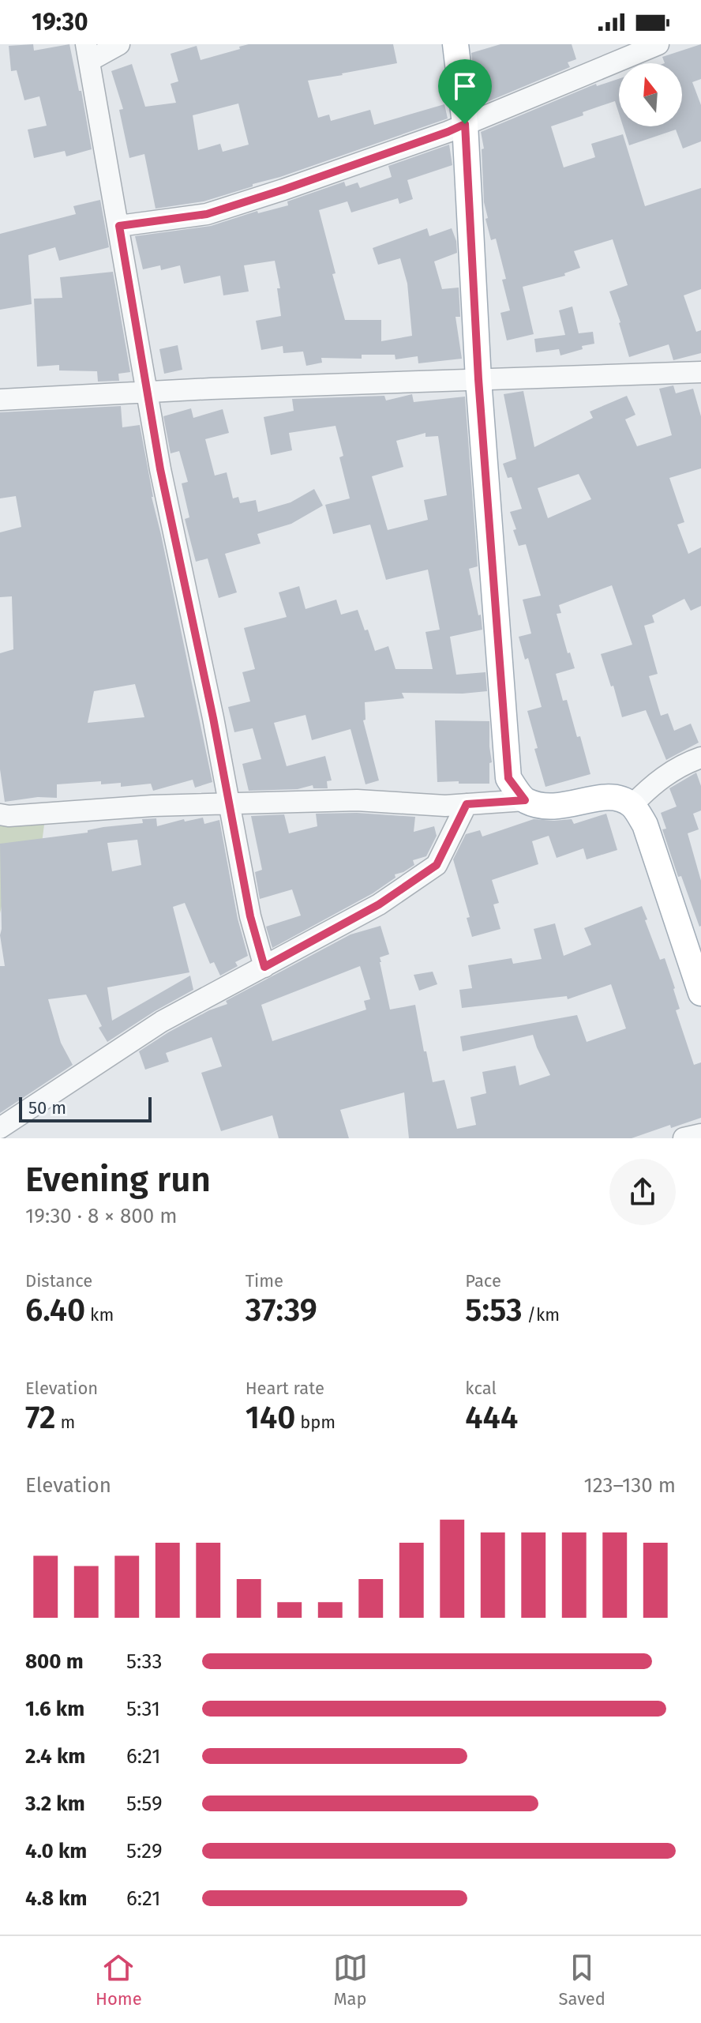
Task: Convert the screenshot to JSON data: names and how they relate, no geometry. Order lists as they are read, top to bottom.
{
  "scale_bar": "50 m",
  "north": "top",
  "page": {
    "status": "19:30",
    "scale": "50 m",
    "heading": ["Evening run", "19:30 · 8 × 800 m"],
    "stats": [
      ["Distance", "6.40 km"],
      ["Time", "37:39"],
      ["Pace", "5:53 /km"],
      ["Elevation", "72 m"],
      ["Heart rate", "140 bpm"],
      ["kcal", "444"]
    ],
    "chart": ["Elevation", "123–130 m"],
    "list": [
      {
        "name": "800 m",
        "note": "5:33"
      },
      {
        "name": "1.6 km",
        "note": "5:31"
      },
      {
        "name": "2.4 km",
        "note": "6:21"
      },
      {
        "name": "3.2 km",
        "note": "5:59"
      },
      {
        "name": "4.0 km",
        "note": "5:29"
      },
      {
        "name": "4.8 km",
        "note": "6:21"
      }
    ],
    "tabs": ["Home", "Map", "Saved"]
  }
}
